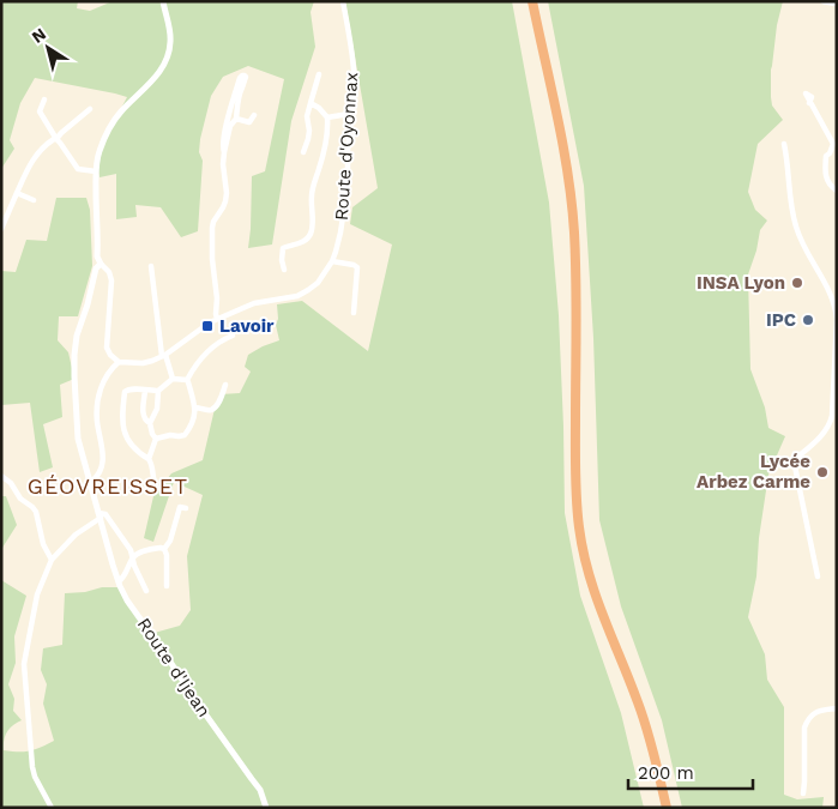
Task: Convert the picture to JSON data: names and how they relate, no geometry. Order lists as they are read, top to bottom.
{
  "streets": {
    "street": ["Route d'Oyonnax", "Route d'Ijean"]
  },
  "districts": ["GÉOVREISSET"],
  "places": {
    "other": ["INSA Lyon", "IPC", "Lycée Arbez Carme"],
    "transit": ["Lavoir"]
  },
  "scale_bar": "200 m",
  "north": "top left"
}
